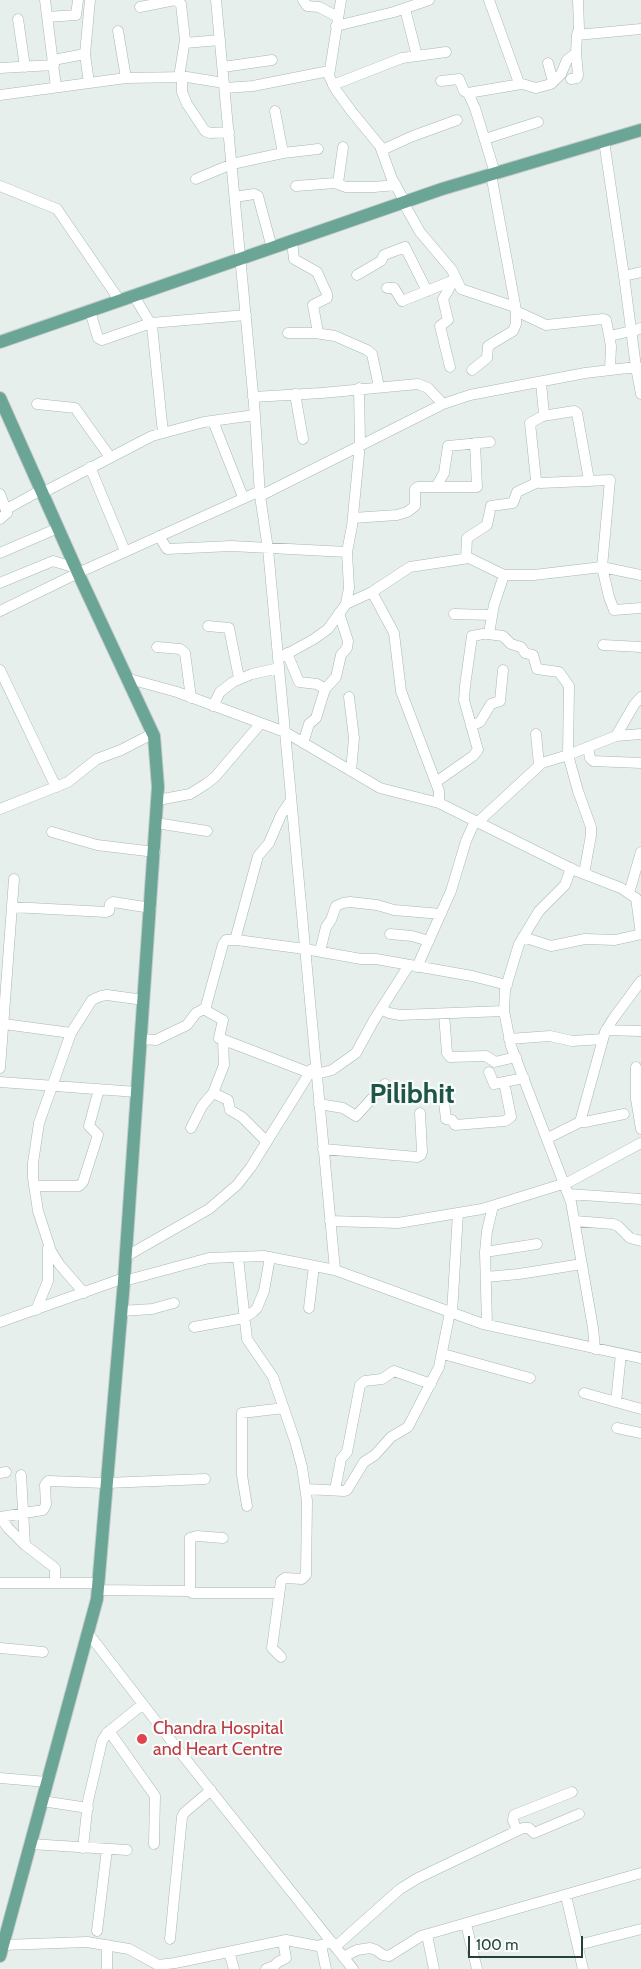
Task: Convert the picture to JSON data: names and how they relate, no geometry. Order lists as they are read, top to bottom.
{
  "districts": ["Pilibhit"],
  "places": ["Chandra Hospital and Heart Centre"],
  "scale_bar": "100 m"
}
